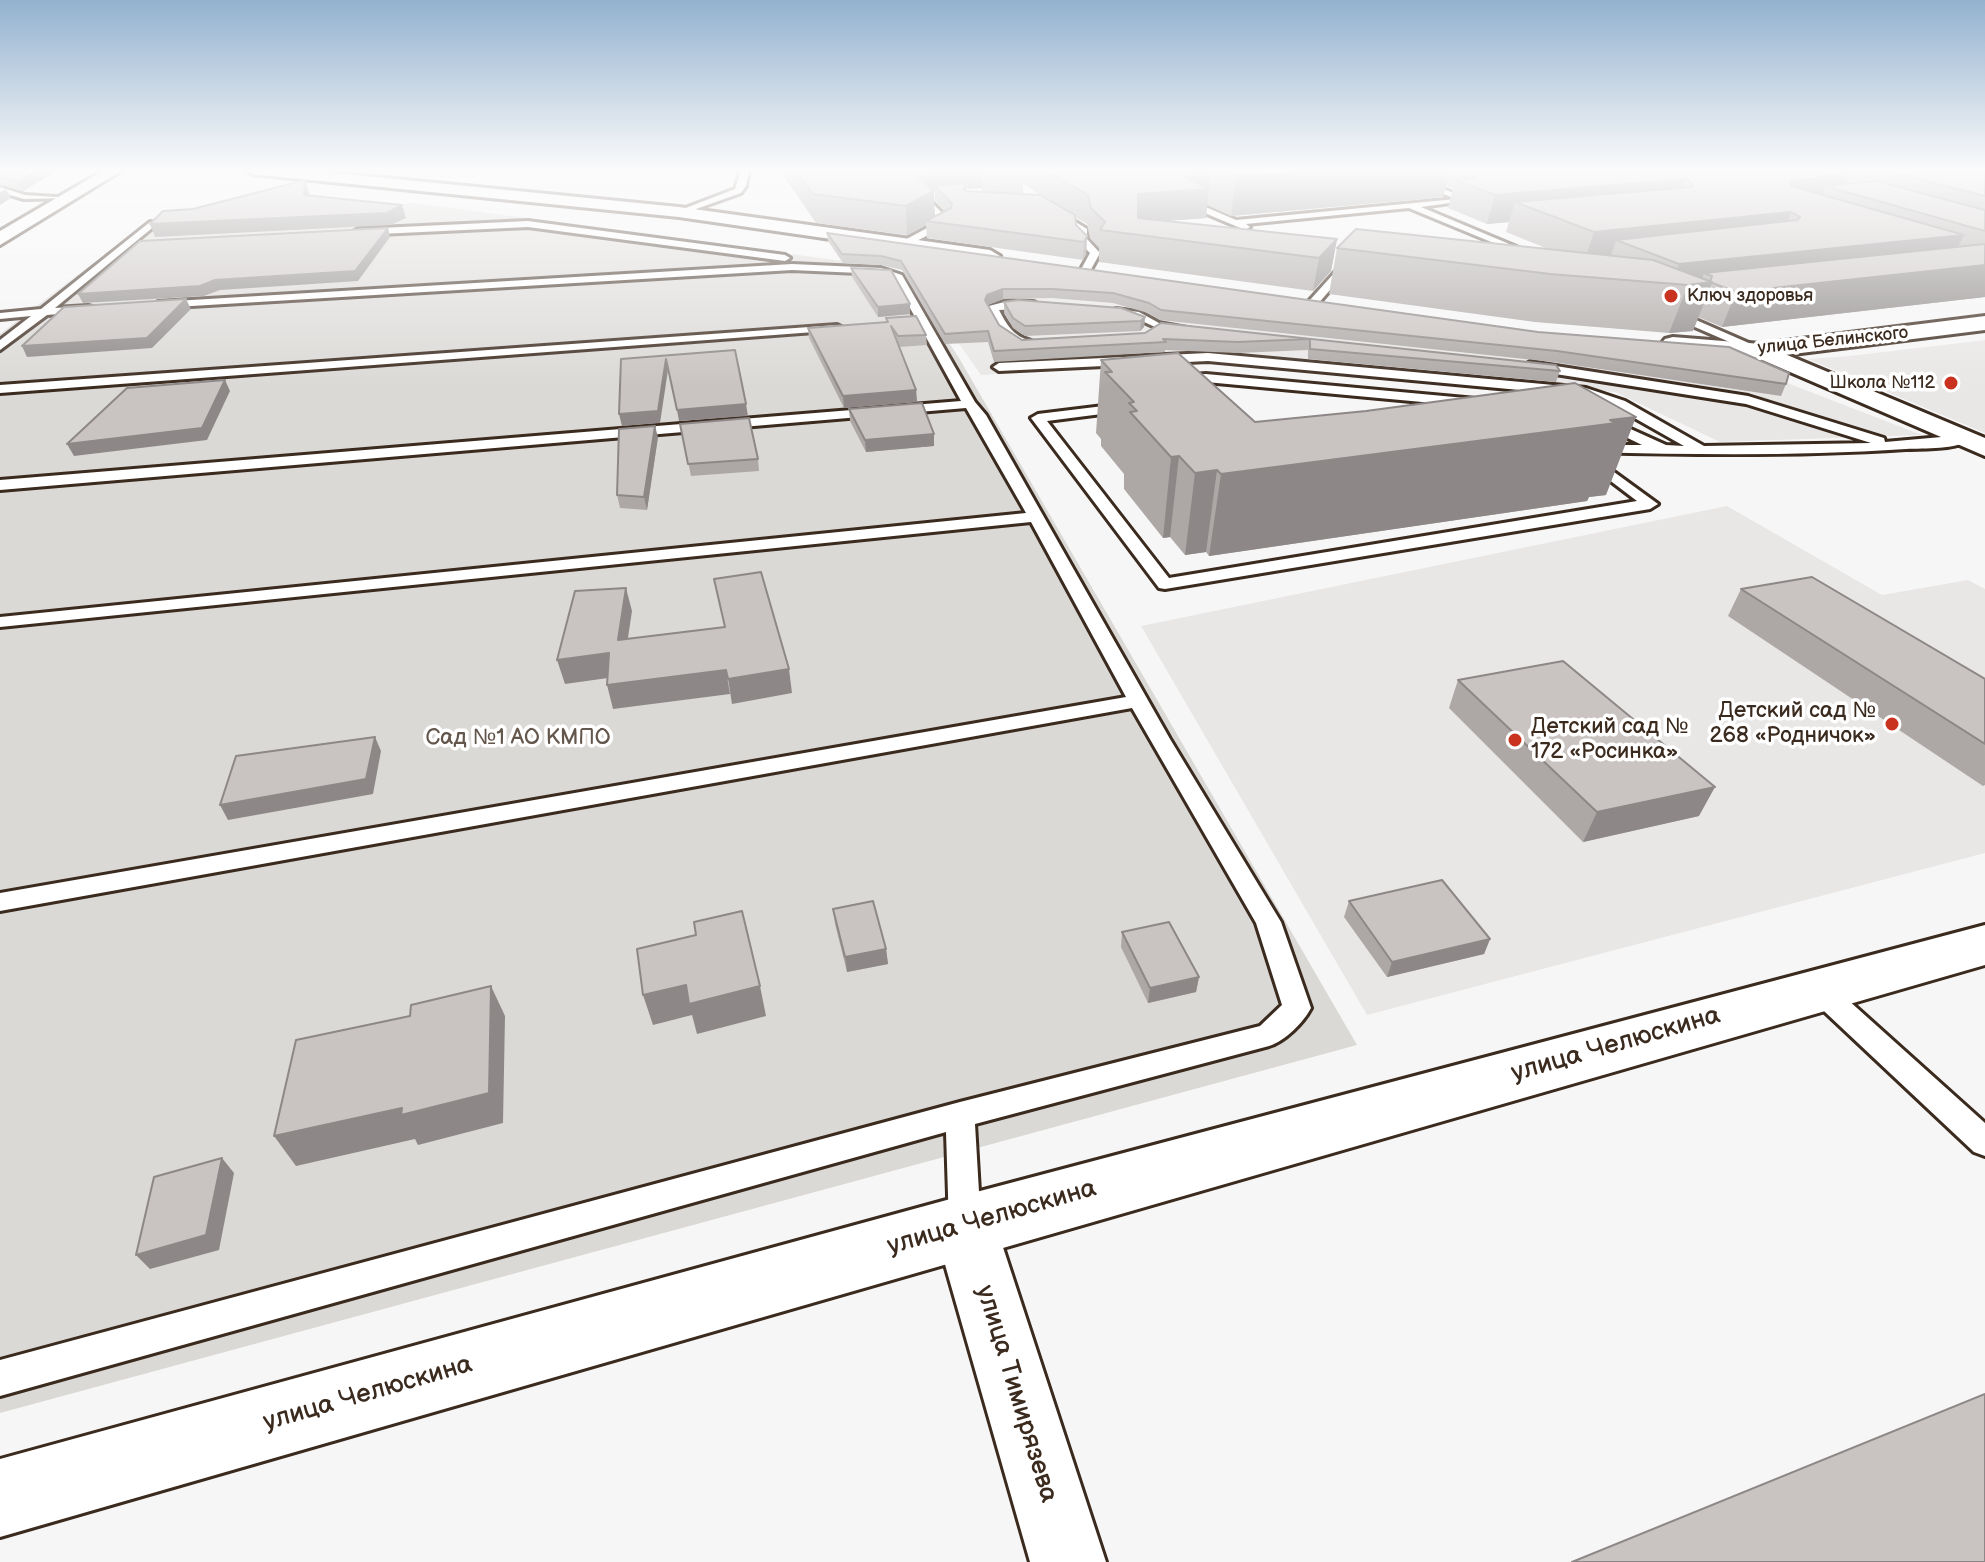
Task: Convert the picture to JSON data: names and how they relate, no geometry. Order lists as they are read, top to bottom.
{
  "streets": {
    "street": ["улица Белинского", "улица Челюскина", "улица Тимирязева"]
  },
  "crossings": [
    ["улица Челюскина", "улица Тимирязева"]
  ],
  "parks": ["Сад №1 АО КМПО"],
  "places": [
    "Ключ здоровья",
    "Школа №112",
    "Детский сад № 268 «Родничок»",
    "Детский сад № 172 «Росинка»"
  ]
}
